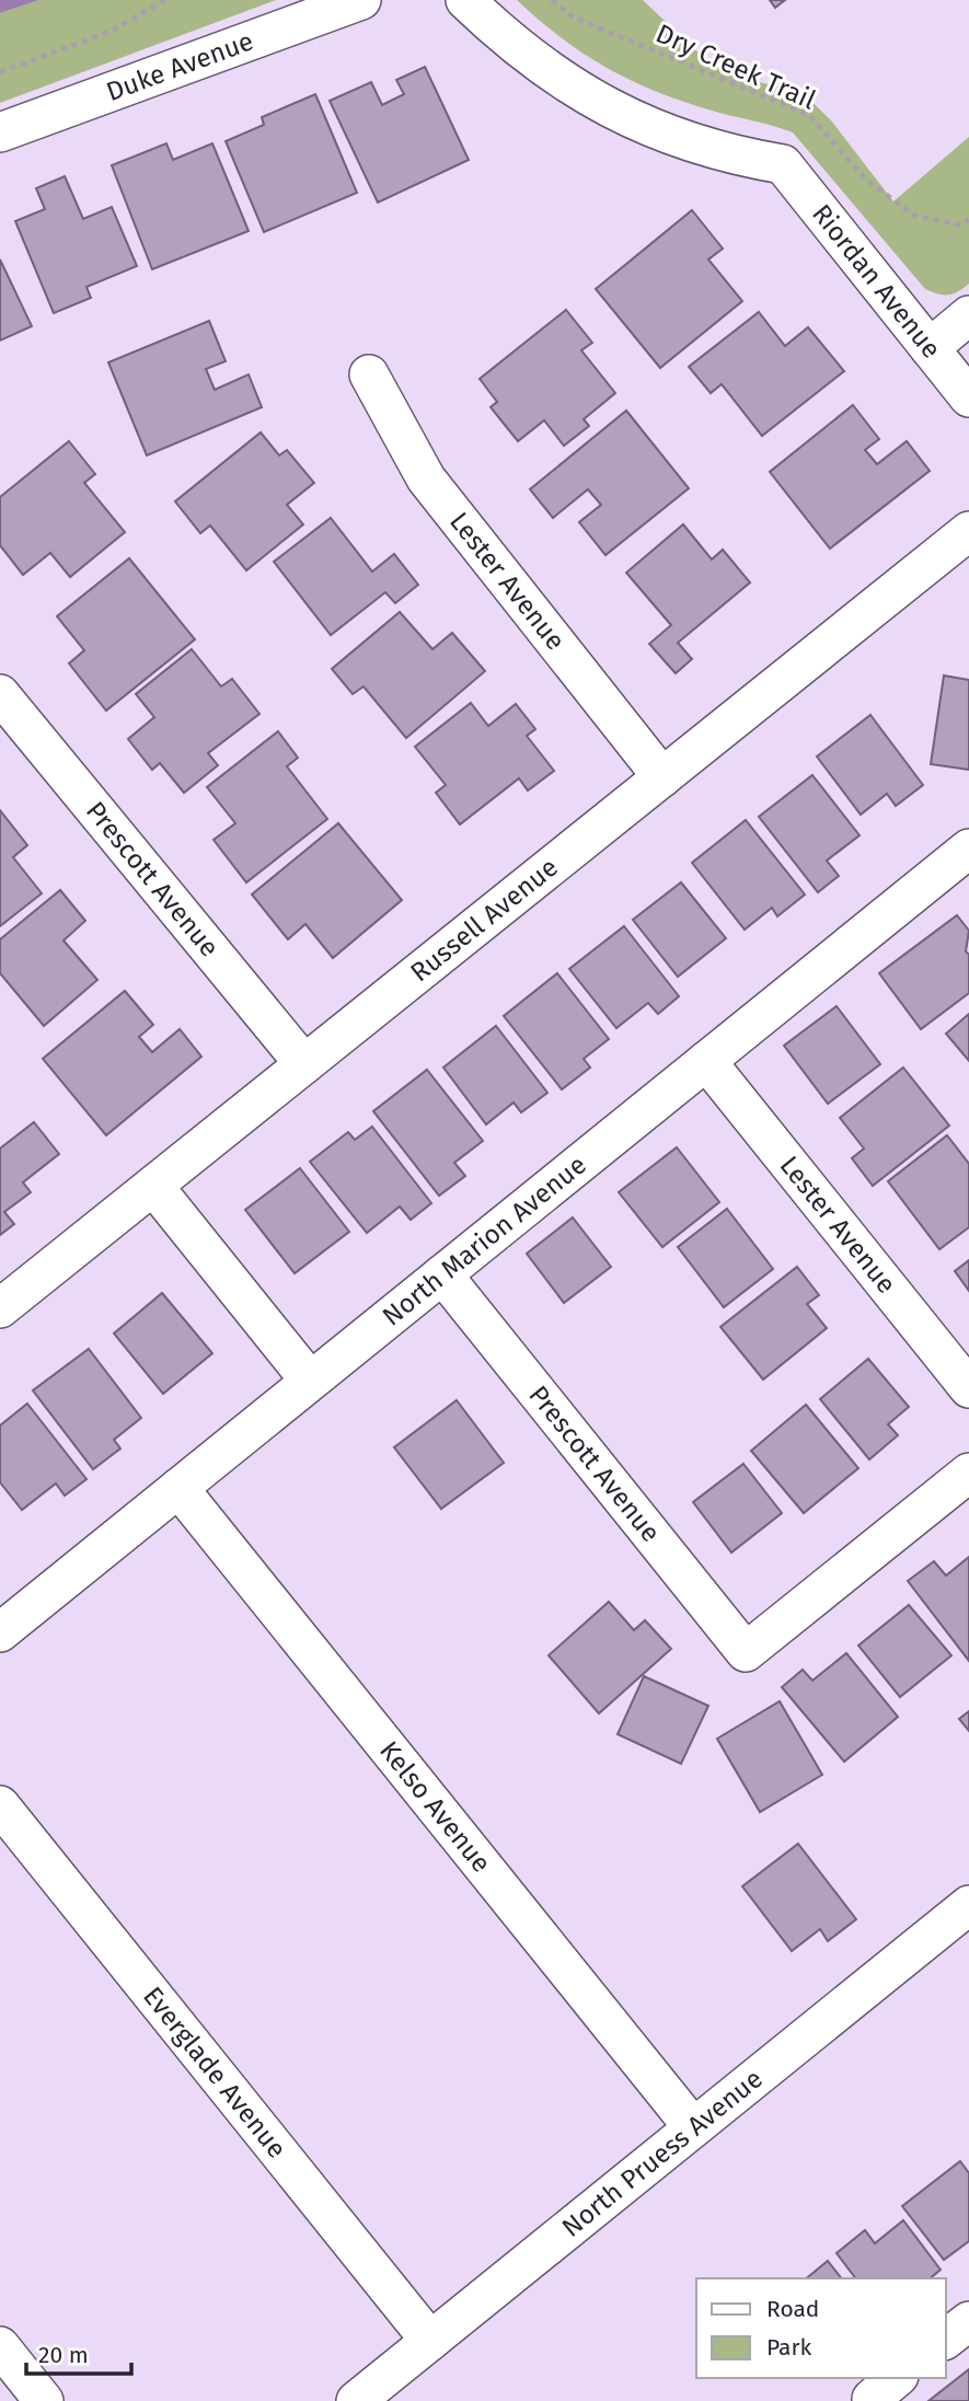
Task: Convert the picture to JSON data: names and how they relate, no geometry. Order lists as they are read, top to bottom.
{
  "streets": {
    "street": [
      "Duke Avenue",
      "Riordan Avenue",
      "Lester Avenue",
      "Prescott Avenue",
      "Russell Avenue",
      "North Marion Avenue",
      "Kelso Avenue",
      "Everglade Avenue",
      "North Pruess Avenue"
    ],
    "path": ["Dry Creek Trail"]
  },
  "crossings": [
    ["Lester Avenue", "Russell Avenue"],
    ["Lester Avenue", "North Marion Avenue"],
    ["Prescott Avenue", "Russell Avenue"],
    ["Prescott Avenue", "North Marion Avenue"],
    ["North Marion Avenue", "Kelso Avenue"],
    ["Kelso Avenue", "North Pruess Avenue"],
    ["Everglade Avenue", "North Pruess Avenue"]
  ],
  "legend": ["Road", "Park"],
  "scale_bar": "20 m"
}
